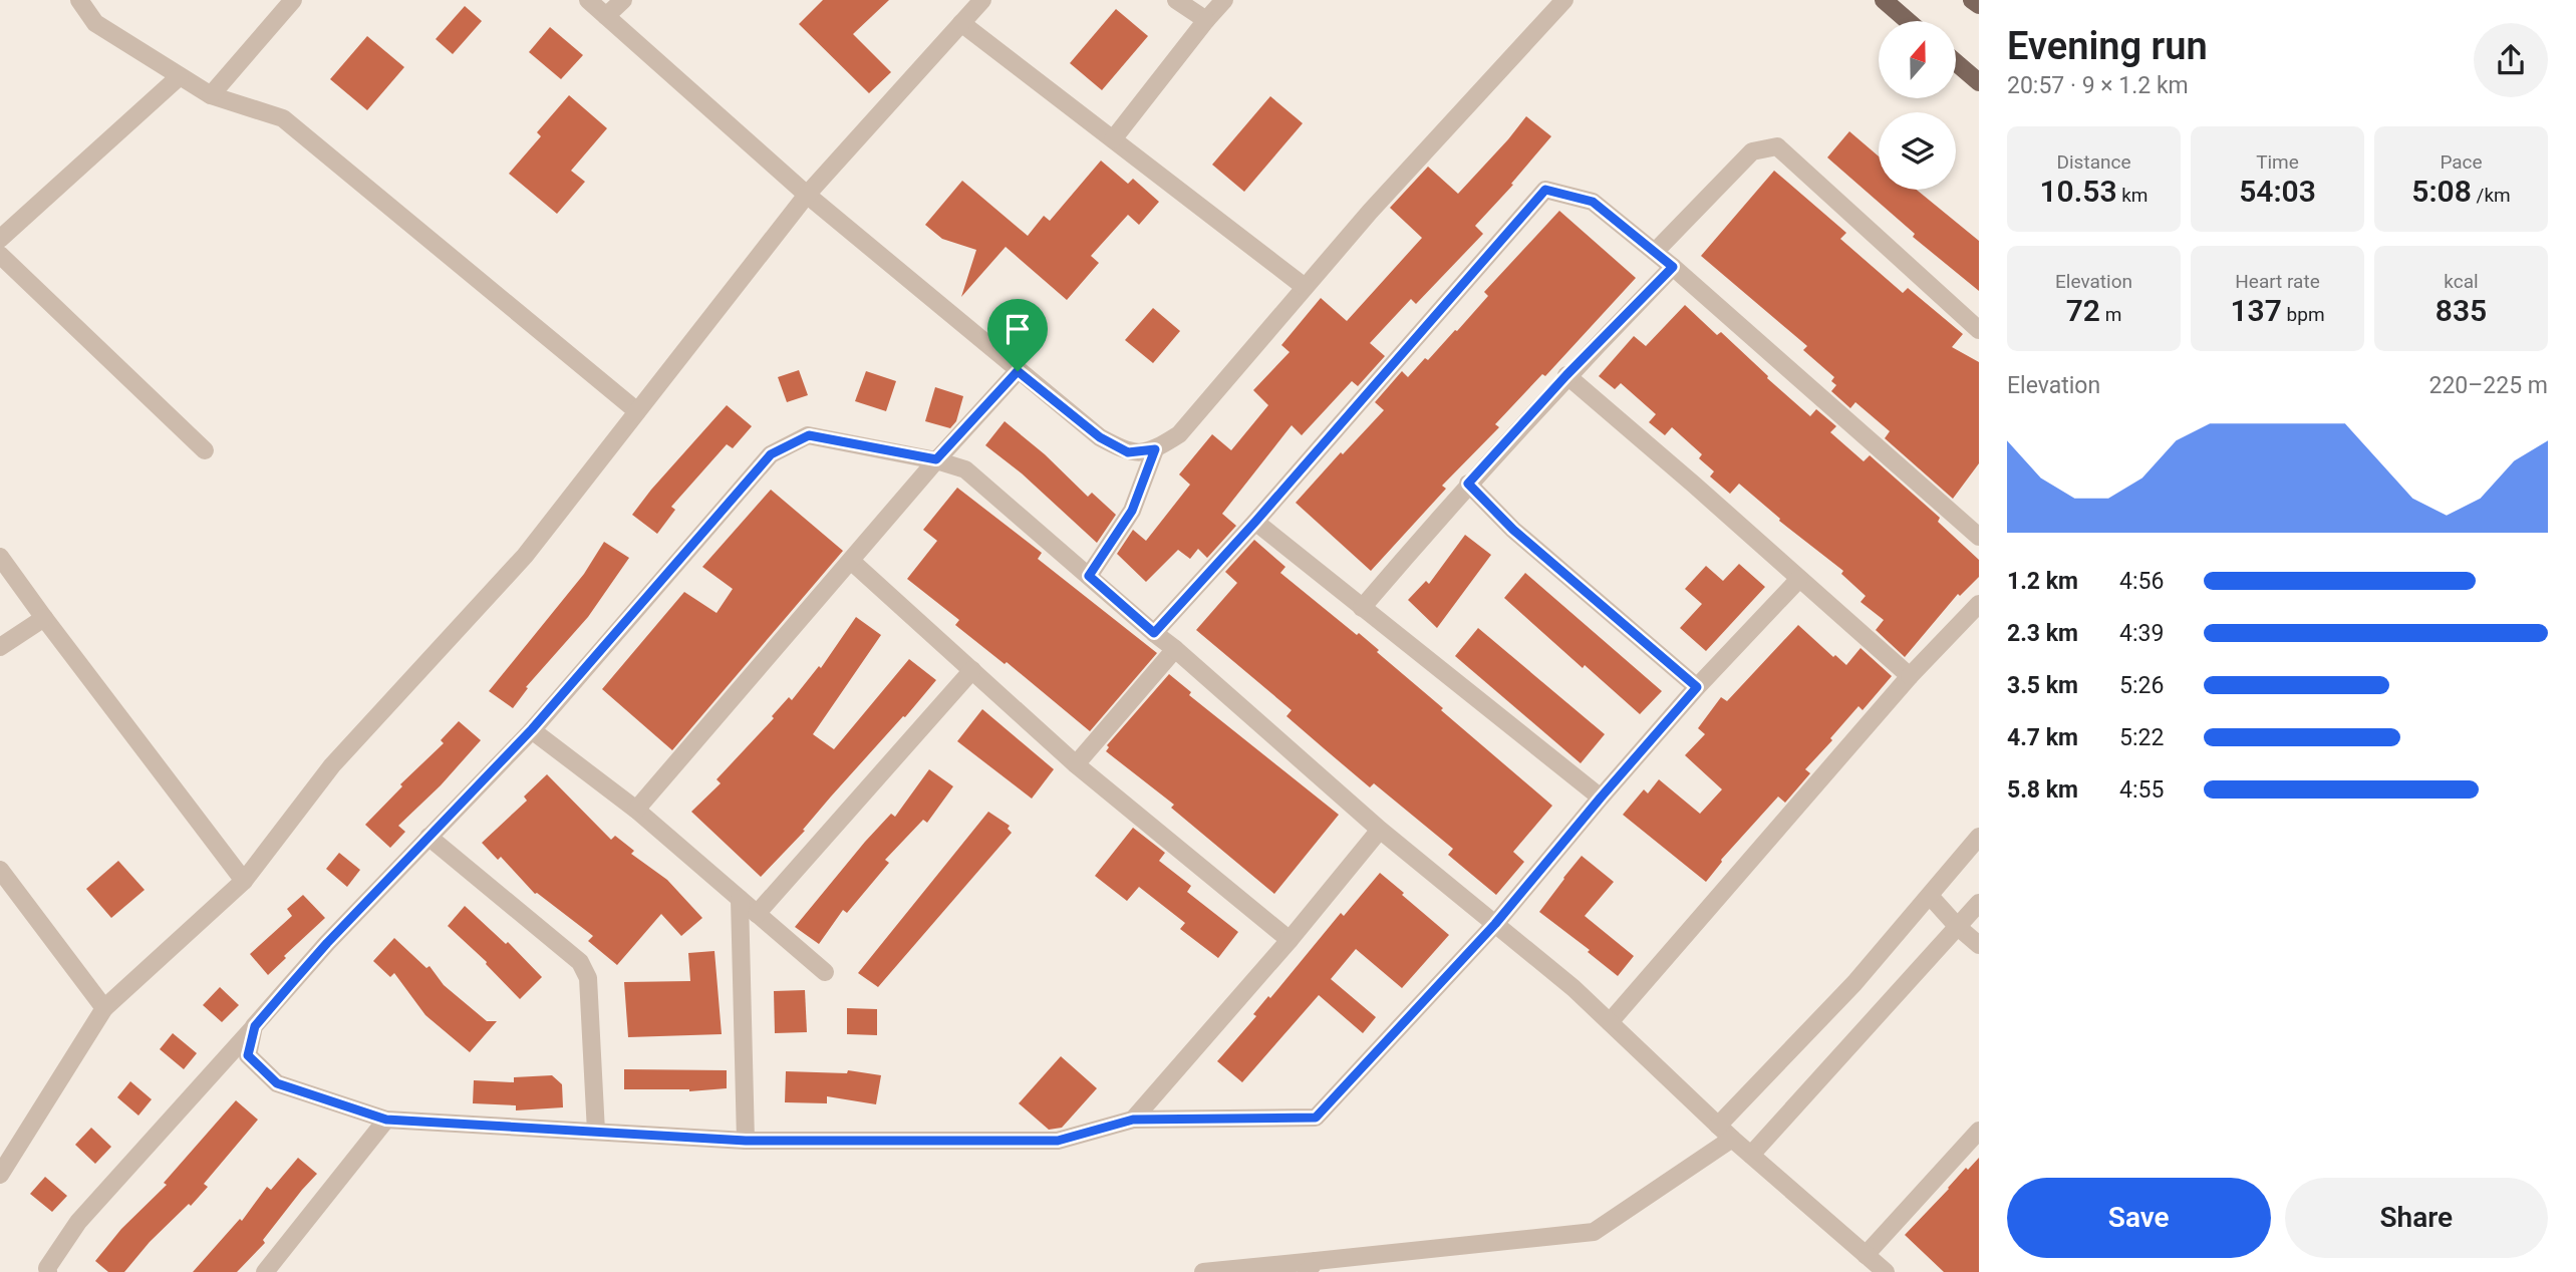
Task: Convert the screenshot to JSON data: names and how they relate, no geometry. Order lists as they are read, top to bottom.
{
  "north": "top",
  "page": {
    "heading": ["Evening run", "20:57 · 9 × 1.2 km"],
    "stats": [
      ["Distance", "10.53 km"],
      ["Time", "54:03"],
      ["Pace", "5:08 /km"],
      ["Elevation", "72 m"],
      ["Heart rate", "137 bpm"],
      ["kcal", "835"]
    ],
    "chart": ["Elevation", "220–225 m"],
    "list": [
      {
        "name": "1.2 km",
        "note": "4:56"
      },
      {
        "name": "2.3 km",
        "note": "4:39"
      },
      {
        "name": "3.5 km",
        "note": "5:26"
      },
      {
        "name": "4.7 km",
        "note": "5:22"
      },
      {
        "name": "5.8 km",
        "note": "4:55"
      }
    ],
    "buttons": ["Save", "Share"]
  }
}
